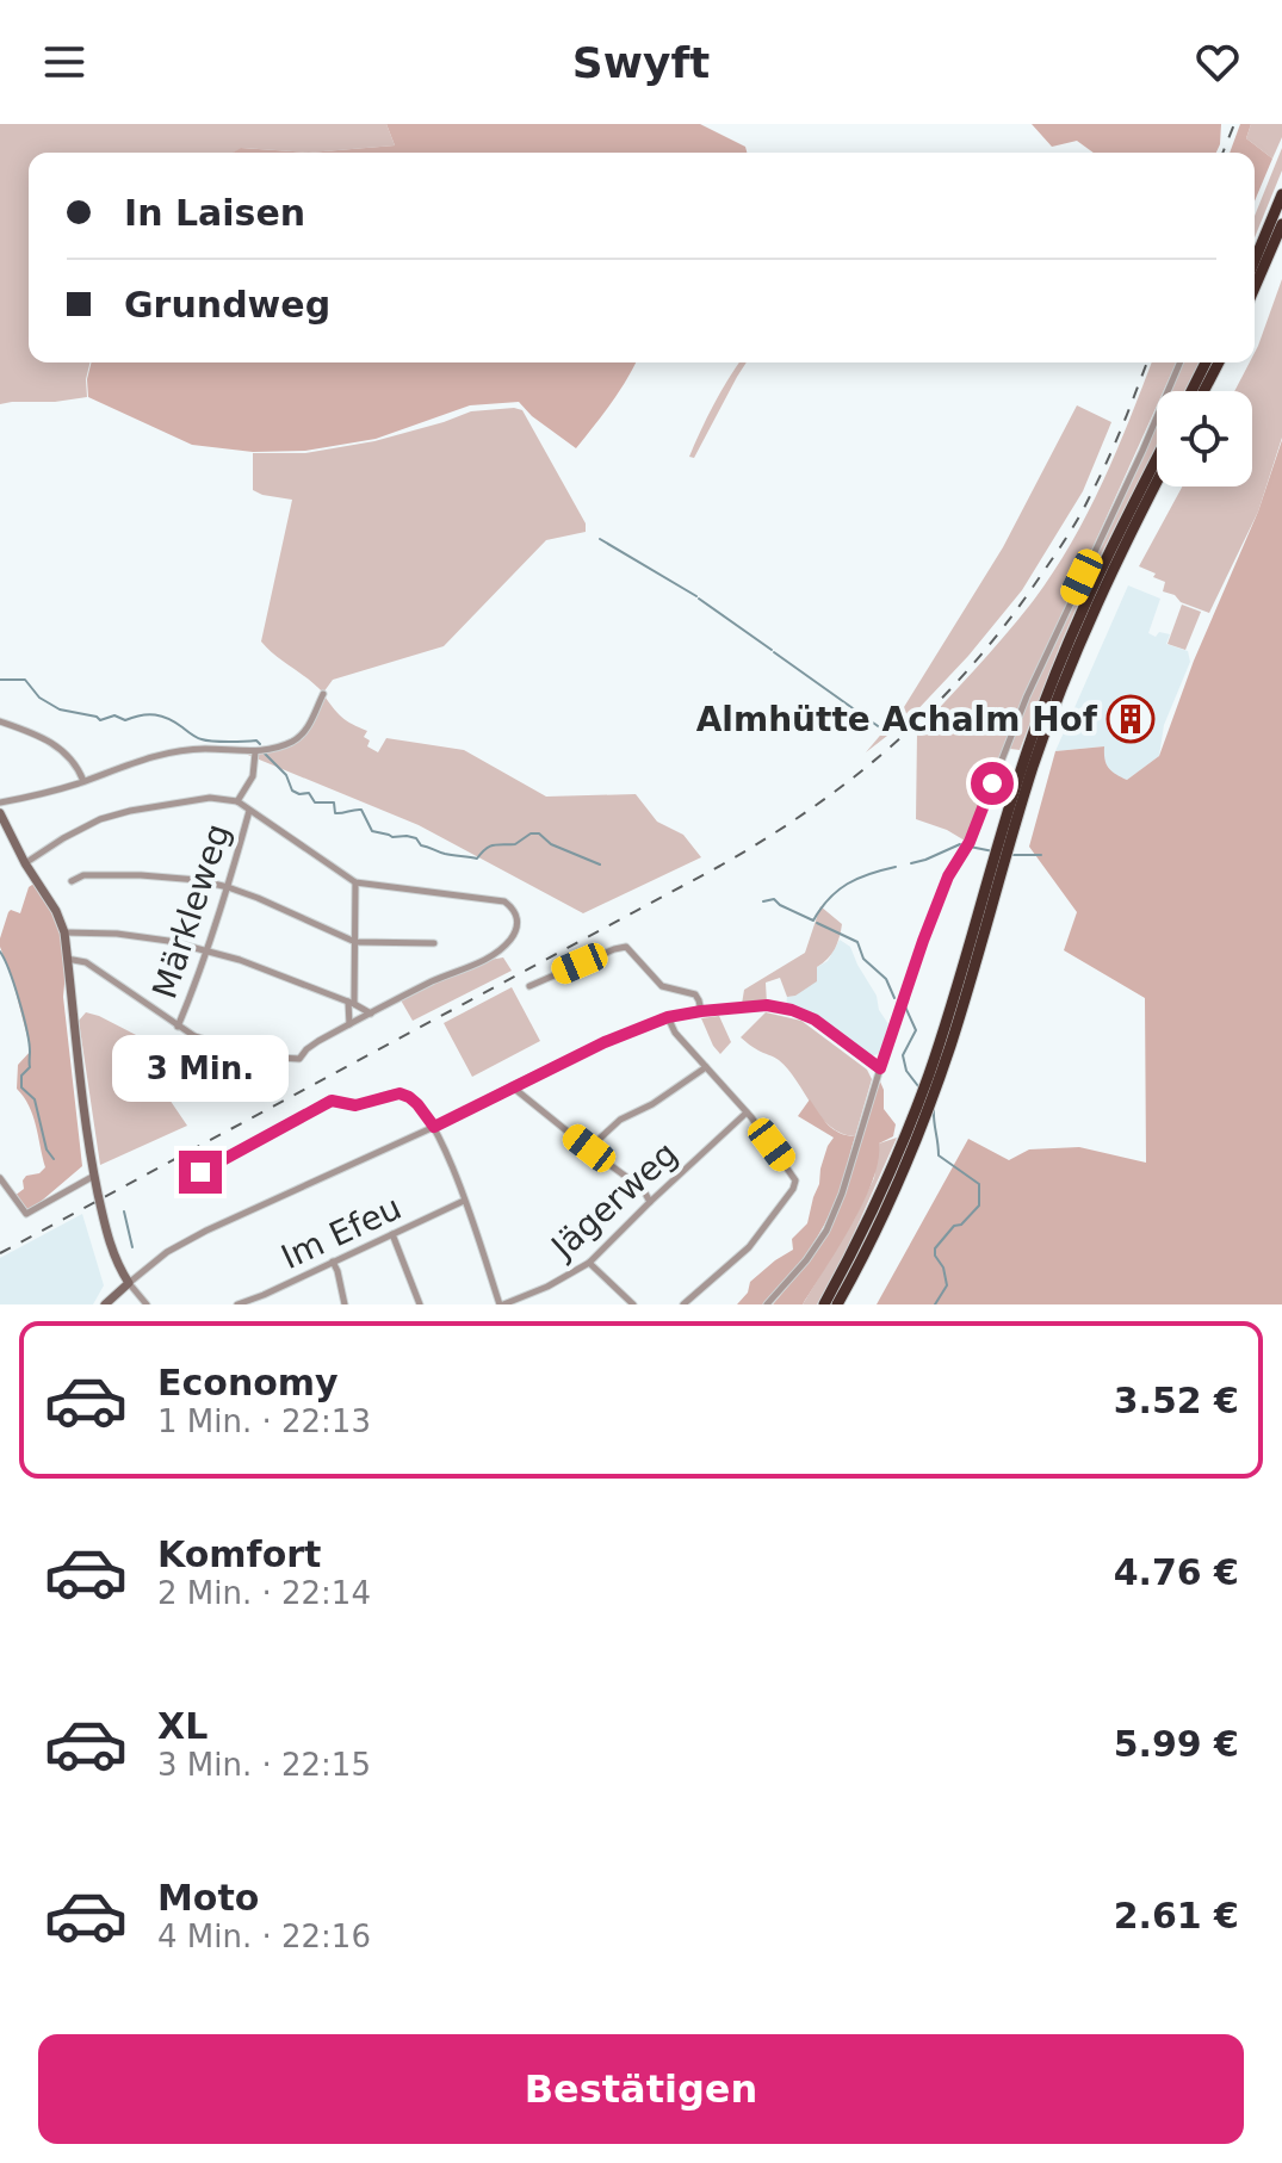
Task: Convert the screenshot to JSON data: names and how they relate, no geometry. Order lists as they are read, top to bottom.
{
  "streets": {
    "street": ["Märkleweg", "Jägerweg", "Im Efeu"]
  },
  "places": {
    "building": ["Almhütte Achalm Hof"]
  },
  "page": {
    "header": "Swyft",
    "banner": ["In Laisen", "Grundweg"],
    "bubble": "3 Min.",
    "list": [
      {
        "name": "Economy",
        "note": "1 Min. · 22:13",
        "value": "3.52 €"
      },
      {
        "name": "Komfort",
        "note": "2 Min. · 22:14",
        "value": "4.76 €"
      },
      {
        "name": "XL",
        "note": "3 Min. · 22:15",
        "value": "5.99 €"
      },
      {
        "name": "Moto",
        "note": "4 Min. · 22:16",
        "value": "2.61 €"
      }
    ],
    "buttons": "Bestätigen"
  }
}
